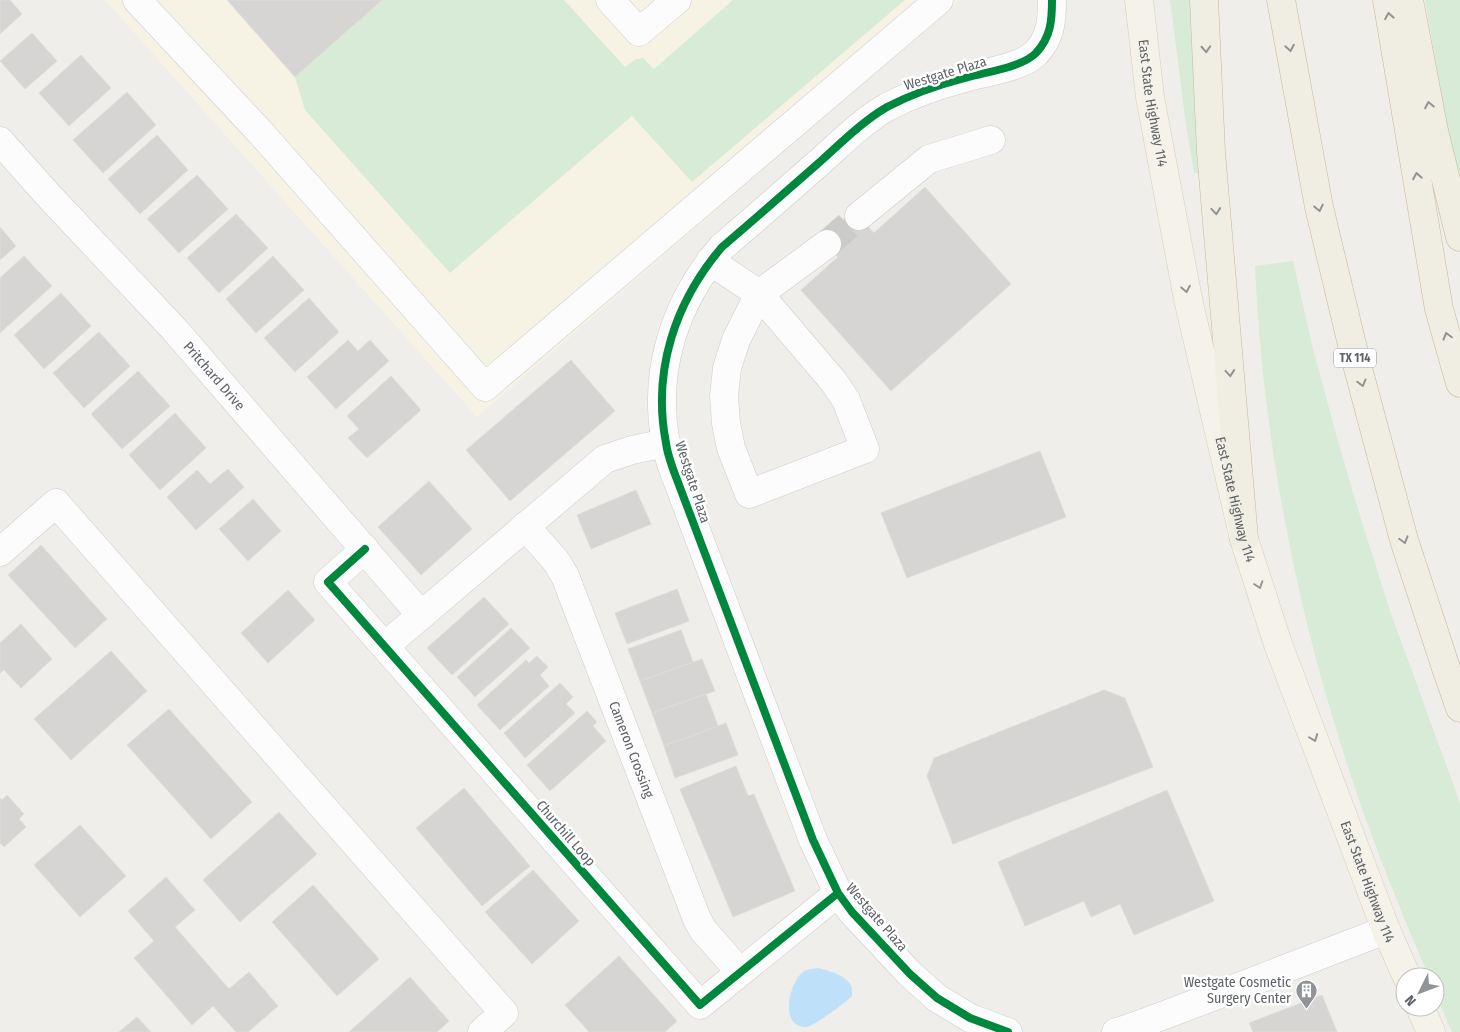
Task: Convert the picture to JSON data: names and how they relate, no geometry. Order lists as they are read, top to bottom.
{
  "streets": {
    "highway": ["TX 114"],
    "main road": ["East State Highway 114"],
    "street": [
      "Westgate Plaza",
      "Pritchard Drive",
      "Cameron Crossing",
      "Churchill Loop"
    ]
  },
  "crossings": [
    ["Westgate Plaza", "Churchill Loop"],
    ["Pritchard Drive", "Churchill Loop"],
    ["Cameron Crossing", "Churchill Loop"]
  ],
  "one_way": ["East State Highway 114"],
  "places": {
    "building": ["Westgate Cosmetic Surgery Center"]
  },
  "north": "bottom left"
}
